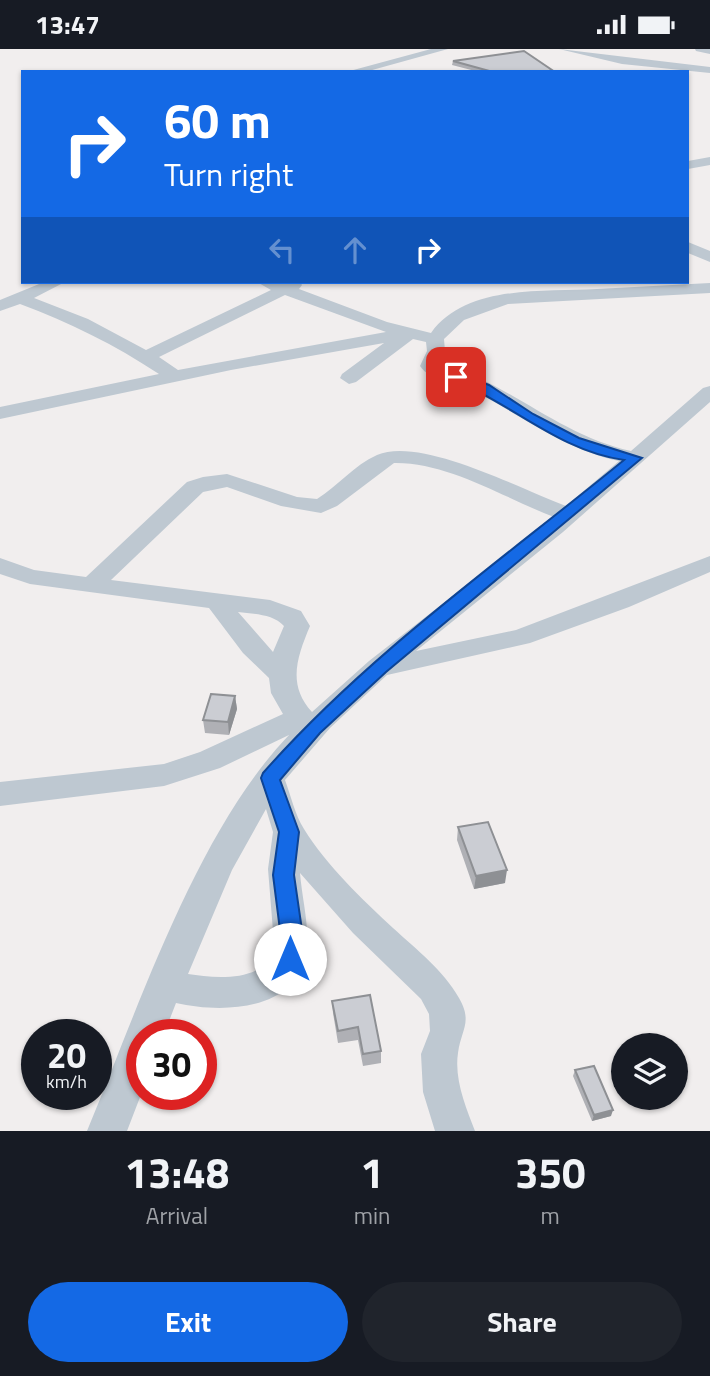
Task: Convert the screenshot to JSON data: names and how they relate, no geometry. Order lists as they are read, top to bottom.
{
  "page": {
    "status": "13:47",
    "turn": ["60 m", "Turn right"],
    "speed": "20 km/h",
    "limit": "30",
    "eta": [
      "13:48",
      "Arrival",
      "1",
      "min",
      "350",
      "m"
    ],
    "buttons": ["Exit", "Share"]
  }
}
